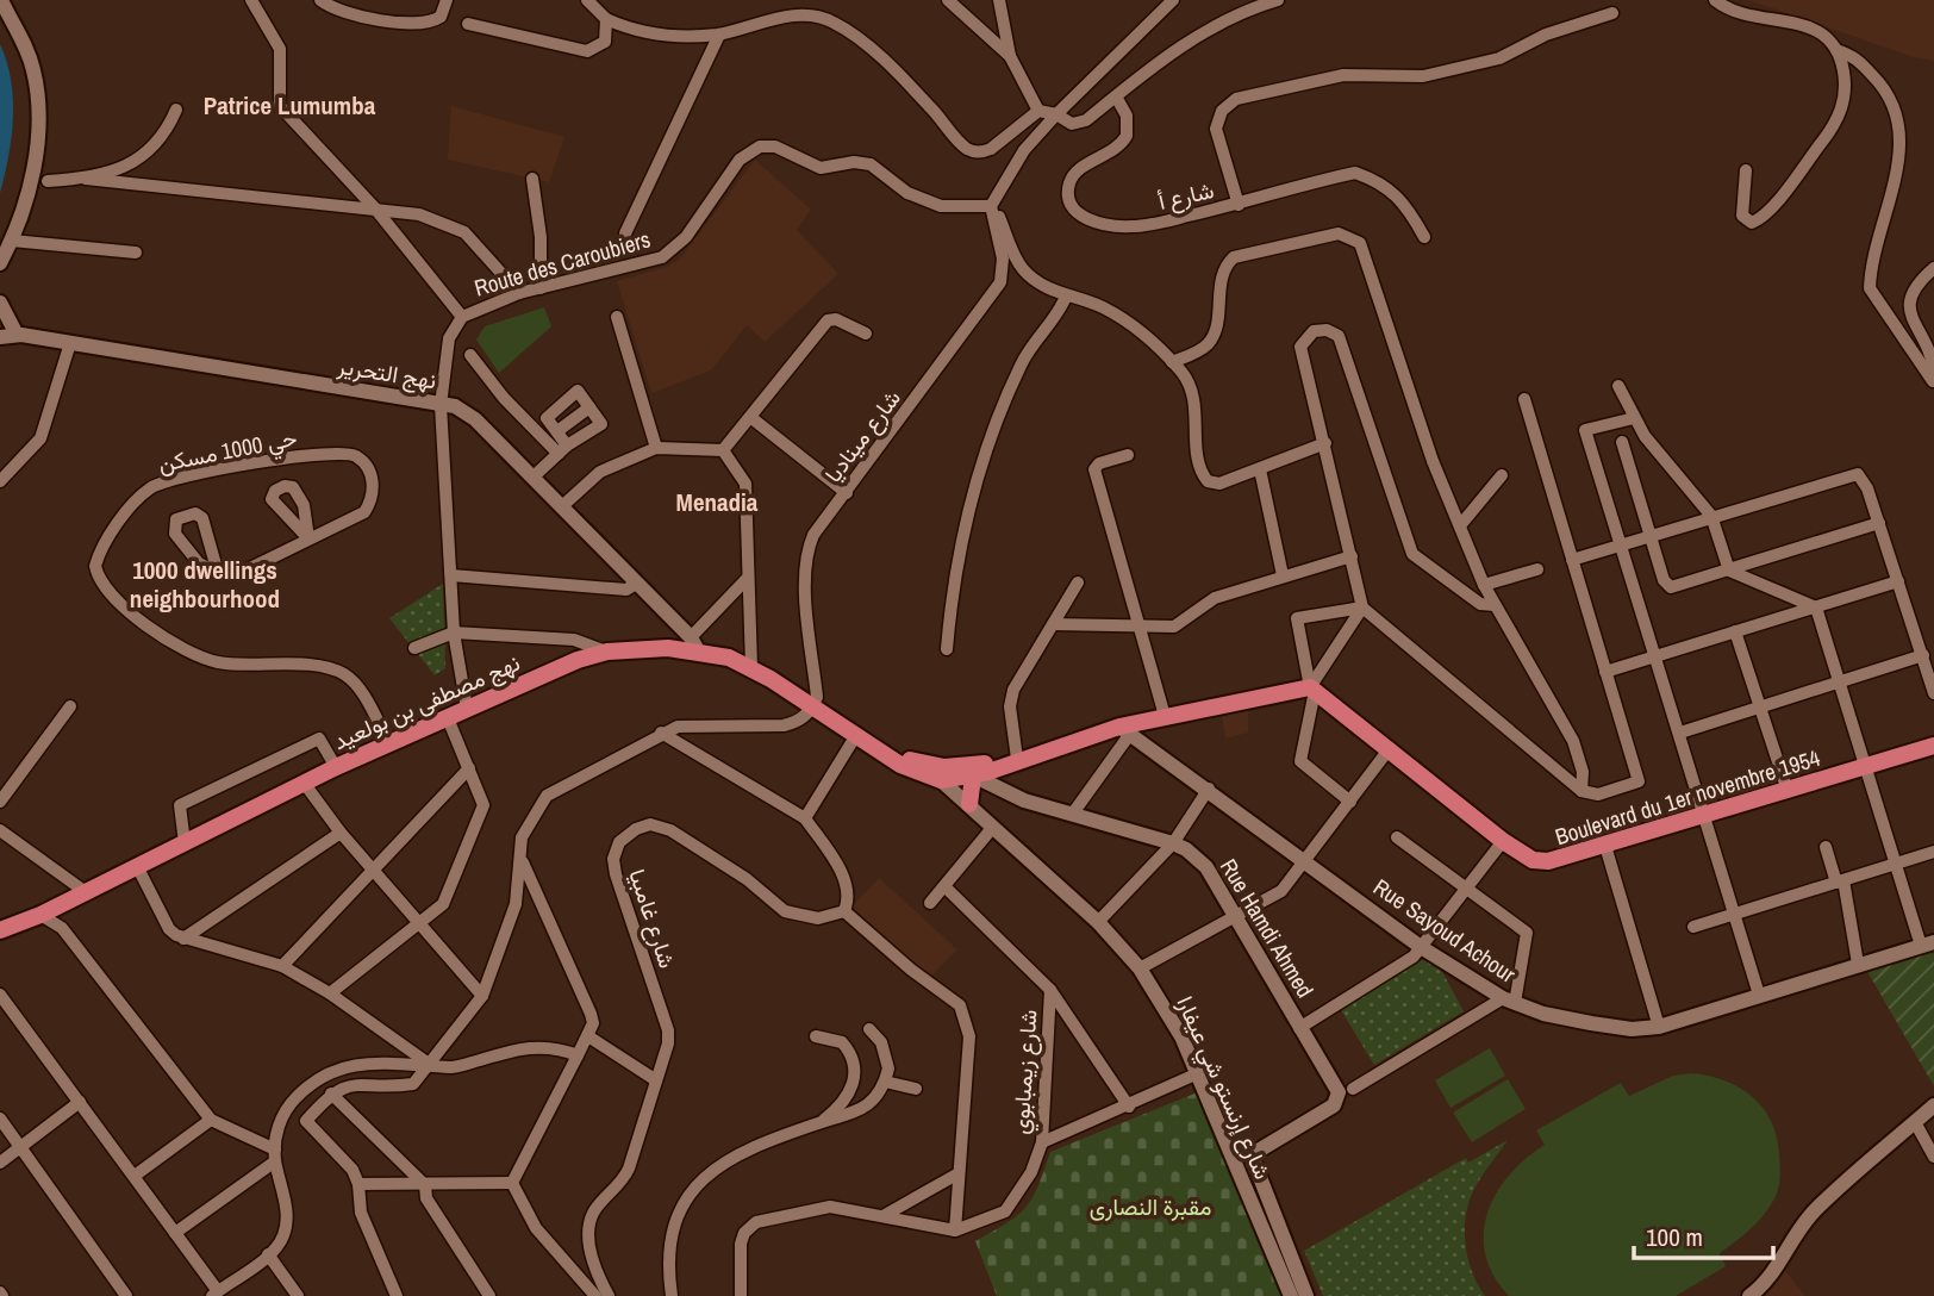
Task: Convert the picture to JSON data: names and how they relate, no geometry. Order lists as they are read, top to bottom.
{
  "streets": {
    "main road": [
      "نهج التحرير",
      "نهج مصطفى بن بولعيد",
      "Boulevard du 1er novembre 1954",
      "Rue Hamdi Ahmed",
      "Rue Sayoud Achour",
      "شارع إرنستو شي عيفارا"
    ],
    "street": [
      "شارع أ",
      "Route des Caroubiers",
      "شارع ميناديا",
      "حي 1000 مسكن",
      "شارع غامبيا",
      "شارع زيمبابوي"
    ]
  },
  "crossings": [
    ["Route des Caroubiers", "نهج التحرير"],
    ["Route des Caroubiers", "شارع ميناديا"],
    ["Route des Caroubiers", "نهج مصطفى بن بولعيد"],
    ["نهج التحرير", "نهج مصطفى بن بولعيد"],
    ["شارع ميناديا", "نهج مصطفى بن بولعيد"],
    ["حي 1000 مسكن", "نهج مصطفى بن بولعيد"],
    ["نهج مصطفى بن بولعيد", "Rue Hamdi Ahmed"],
    ["نهج مصطفى بن بولعيد", "شارع إرنستو شي عيفارا"],
    ["Rue Hamdi Ahmed", "شارع إرنستو شي عيفارا"]
  ],
  "districts": ["Patrice Lumumba", "Menadia", "1000 dwellings neighbourhood"],
  "parks": ["مقبرة النصارى"],
  "scale_bar": "100 m"
}
